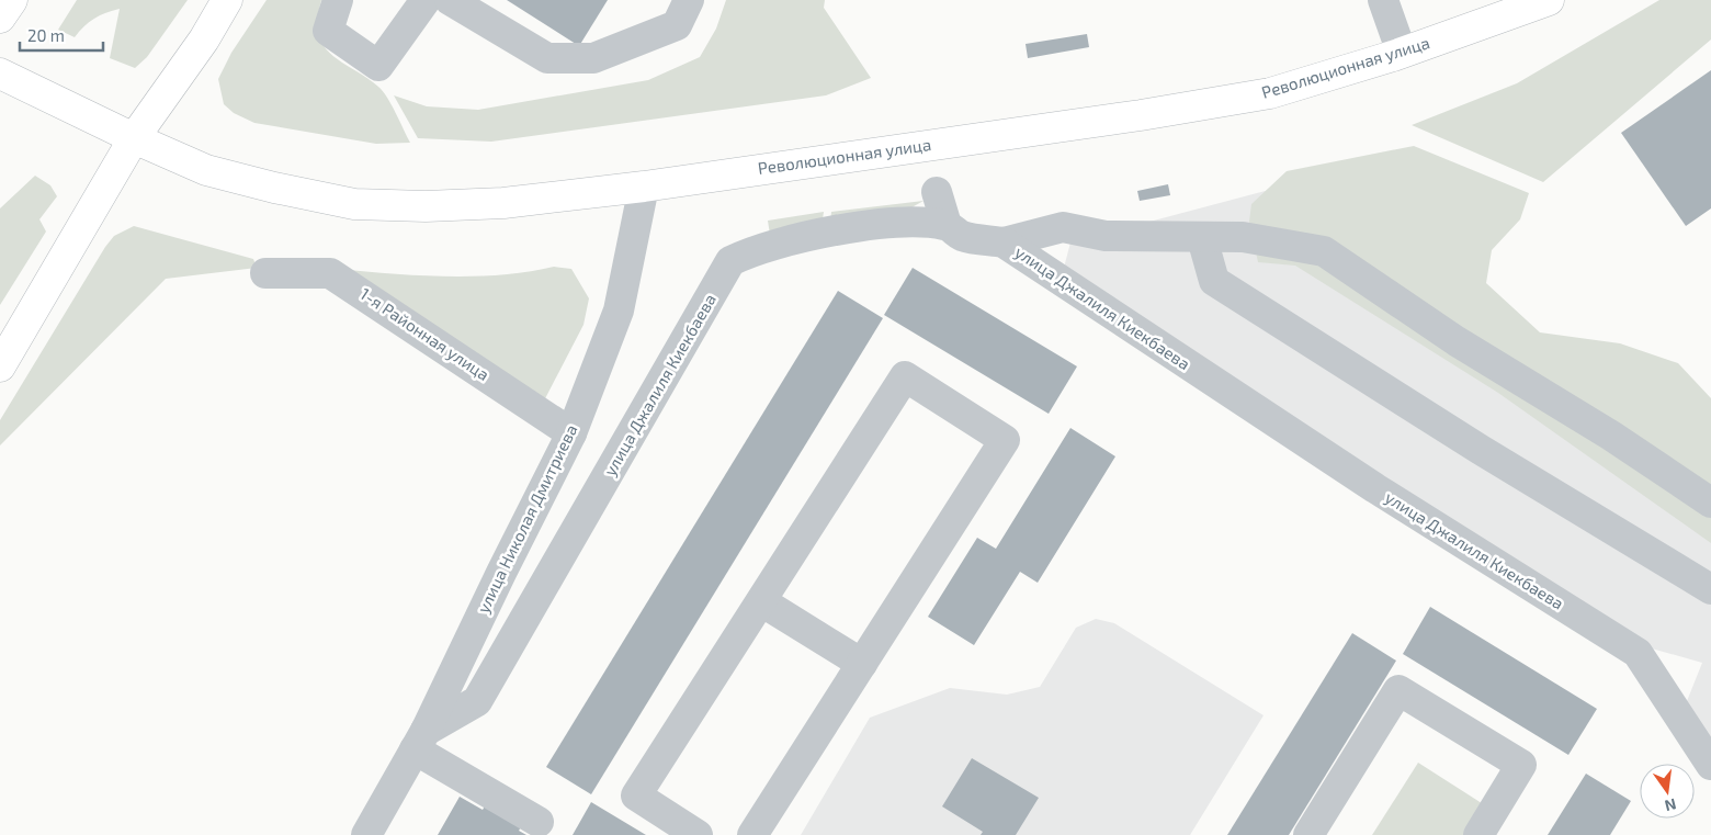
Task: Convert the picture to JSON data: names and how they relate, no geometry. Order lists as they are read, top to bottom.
{
  "streets": {
    "main road": ["Революционная улица"],
    "street": ["улица Джалиля Киекбаева", "1-я Районная улица", "улица Николая Дмитриева"]
  },
  "crossings": [
    ["Революционная улица", "улица Николая Дмитриева"],
    ["улица Джалиля Киекбаева", "улица Николая Дмитриева"],
    ["1-я Районная улица", "улица Николая Дмитриева"]
  ],
  "scale_bar": "20 m",
  "north": "bottom"
}
